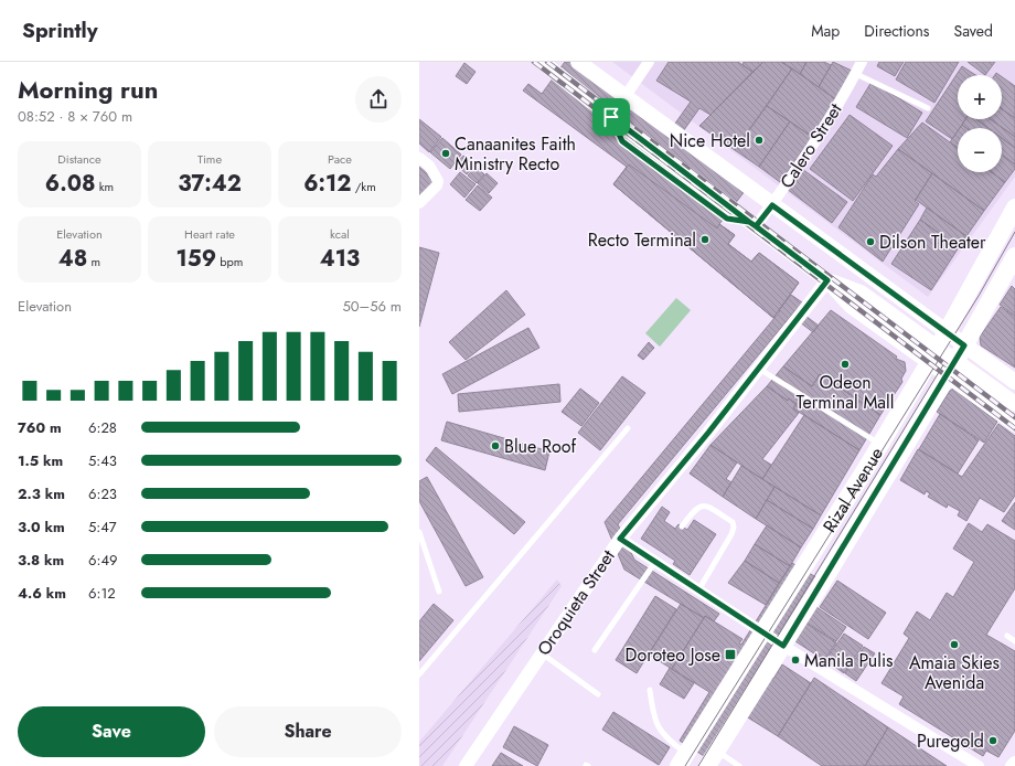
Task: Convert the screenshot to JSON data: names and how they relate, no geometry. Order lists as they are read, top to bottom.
{
  "streets": {
    "main road": ["Rizal Avenue"],
    "street": ["Calero Street", "Oroquieta Street"]
  },
  "places": {
    "other": [
      "Nice Hotel",
      "Canaanites Faith Ministry Recto",
      "Recto Terminal",
      "Dilson Theater",
      "Odeon Terminal Mall",
      "Blue Roof",
      "Amaia Skies Avenida",
      "Manila Pulis",
      "Puregold"
    ],
    "transit": ["Doroteo Jose"]
  },
  "page": {
    "header": "Sprintly",
    "nav": ["Map", "Directions", "Saved"],
    "heading": ["Morning run", "08:52 · 8 × 760 m"],
    "map_buttons": ["+", "−"],
    "stats": [
      ["Distance", "6.08 km"],
      ["Time", "37:42"],
      ["Pace", "6:12 /km"],
      ["Elevation", "48 m"],
      ["Heart rate", "159 bpm"],
      ["kcal", "413"]
    ],
    "chart": ["Elevation", "50–56 m"],
    "list": [
      {
        "name": "760 m",
        "note": "6:28"
      },
      {
        "name": "1.5 km",
        "note": "5:43"
      },
      {
        "name": "2.3 km",
        "note": "6:23"
      },
      {
        "name": "3.0 km",
        "note": "5:47"
      },
      {
        "name": "3.8 km",
        "note": "6:49"
      },
      {
        "name": "4.6 km",
        "note": "6:12"
      }
    ],
    "buttons": ["Save", "Share"]
  }
}
